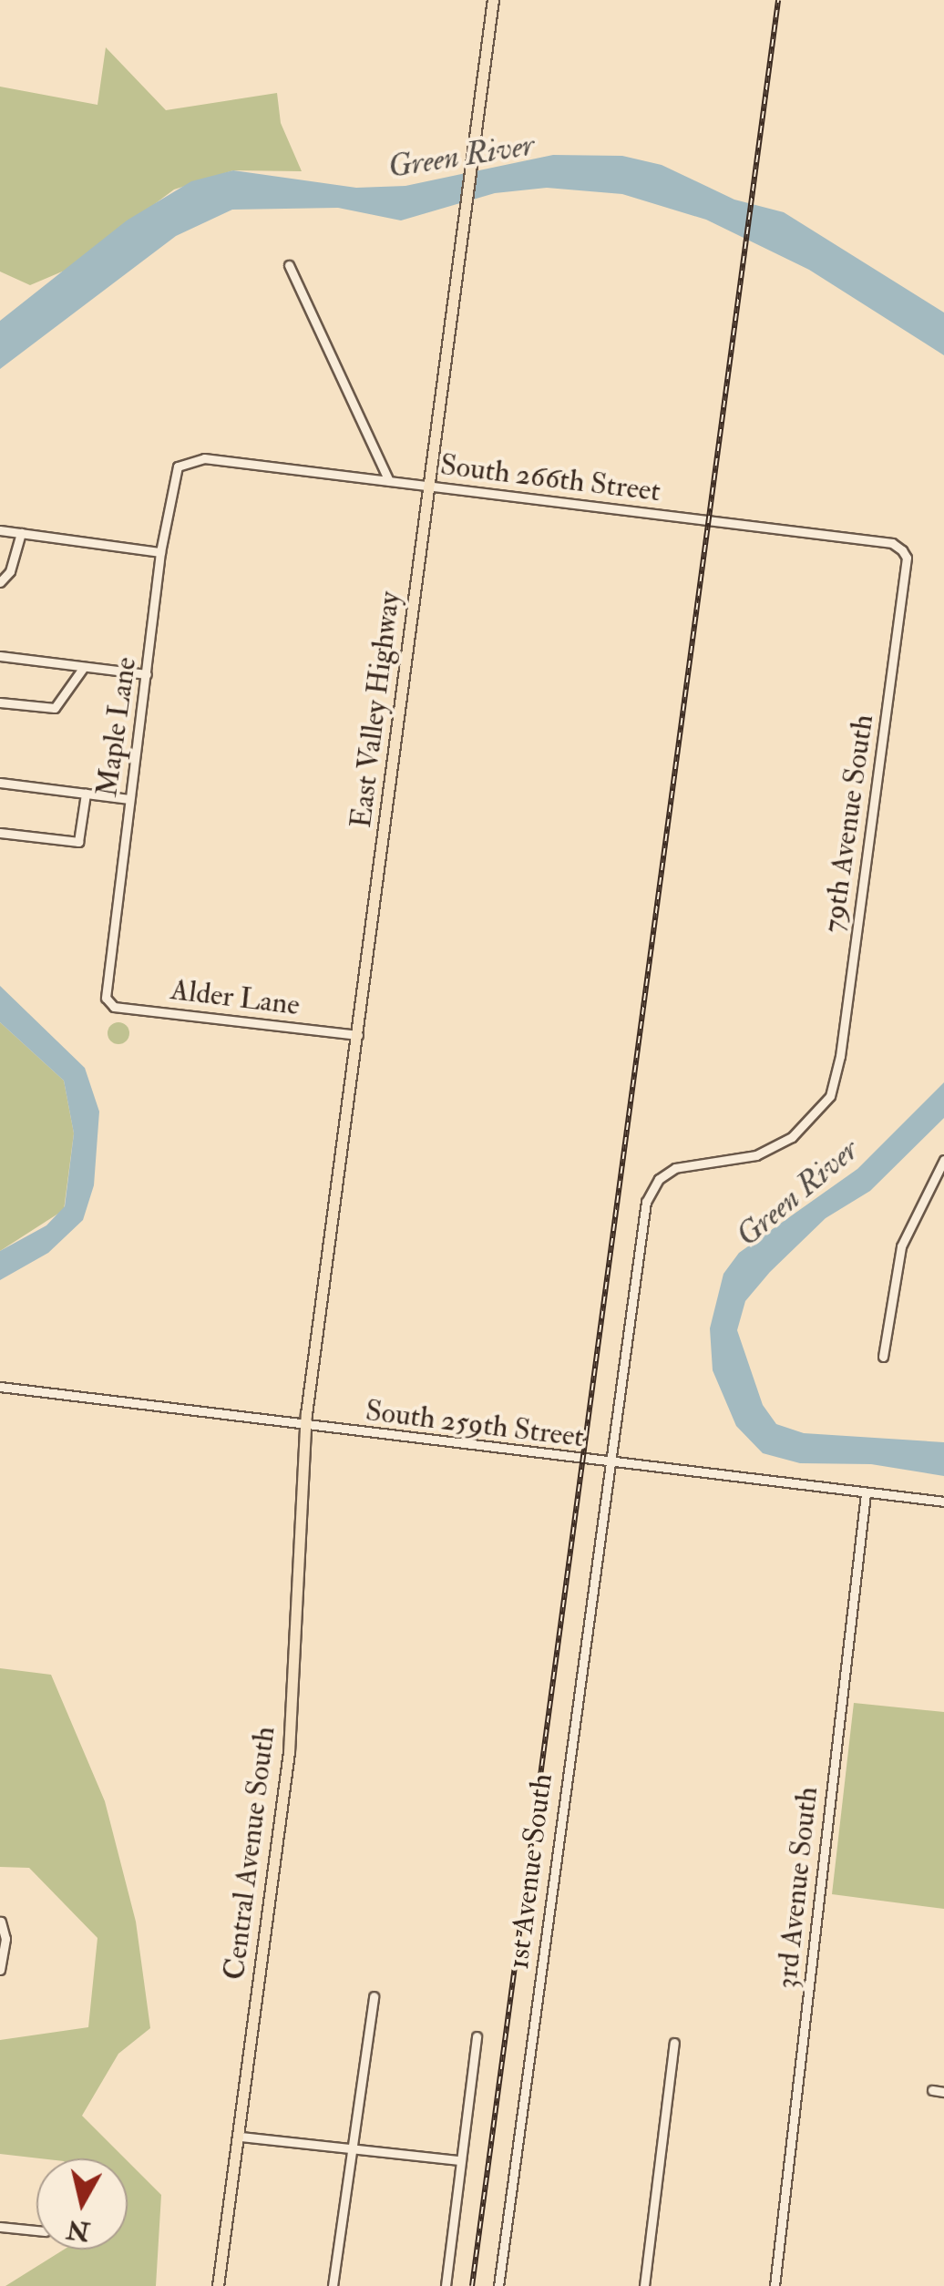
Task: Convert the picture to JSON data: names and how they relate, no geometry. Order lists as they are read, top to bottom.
{
  "streets": {
    "main road": ["East Valley Highway", "Central Avenue South"],
    "street": [
      "South 266th Street",
      "Maple Lane",
      "79th Avenue South",
      "Alder Lane",
      "South 259th Street",
      "1st Avenue South",
      "3rd Avenue South"
    ]
  },
  "crossings": [
    ["South 266th Street", "East Valley Highway"],
    ["South 266th Street", "Maple Lane"],
    ["South 266th Street", "79th Avenue South"],
    ["East Valley Highway", "Alder Lane"],
    ["East Valley Highway", "South 259th Street"],
    ["East Valley Highway", "Central Avenue South"],
    ["Maple Lane", "Alder Lane"],
    ["79th Avenue South", "1st Avenue South"],
    ["South 259th Street", "Central Avenue South"],
    ["South 259th Street", "1st Avenue South"],
    ["South 259th Street", "3rd Avenue South"]
  ],
  "water": ["Green River"],
  "north": "bottom"
}
